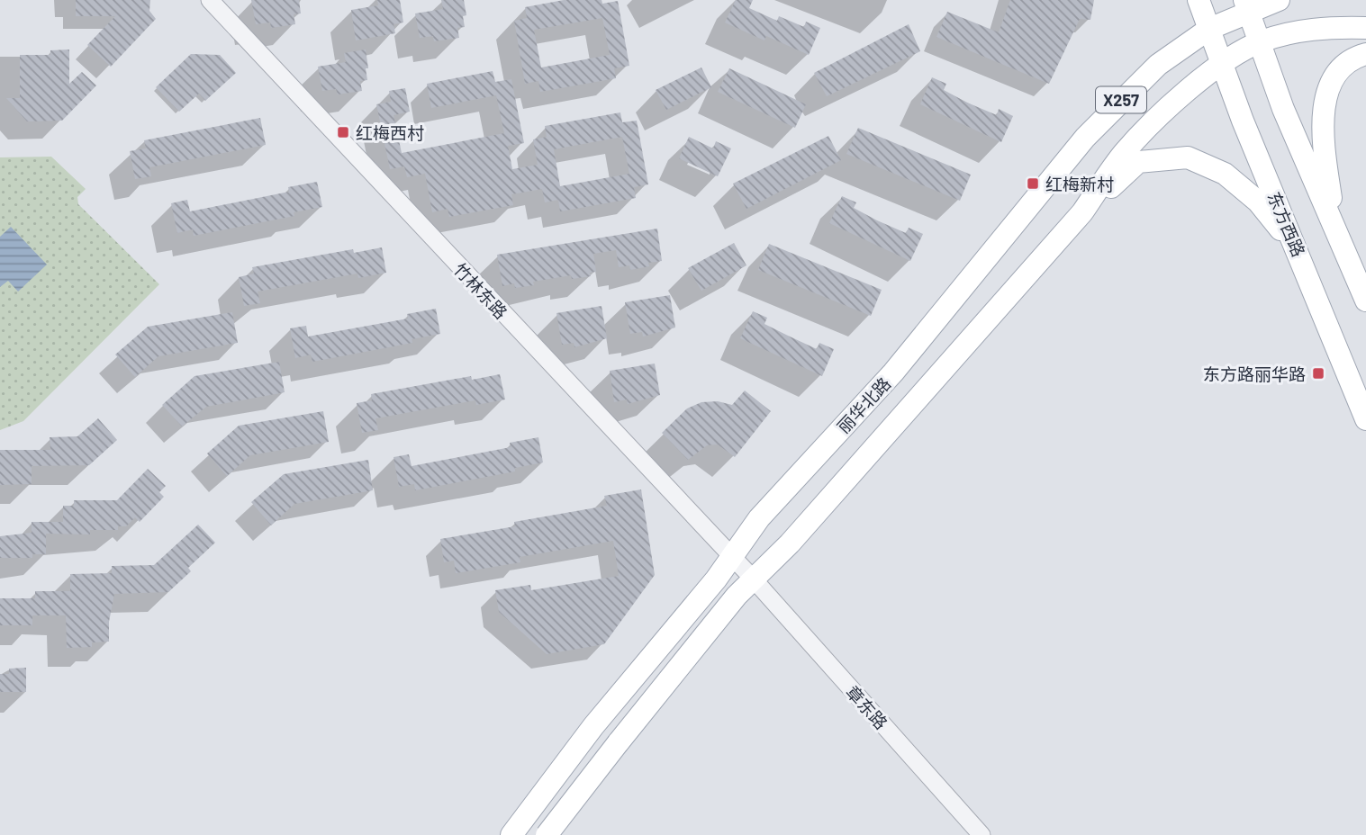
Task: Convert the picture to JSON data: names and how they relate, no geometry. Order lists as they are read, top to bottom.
{
  "streets": {
    "main road": ["X257", "东方西路", "丽华北路"],
    "street": ["竹林东路", "章东路"]
  },
  "crossings": [
    ["东方西路", "丽华北路"],
    ["竹林东路", "丽华北路"],
    ["竹林东路", "章东路"],
    ["丽华北路", "章东路"]
  ],
  "places": {
    "transit": ["红梅西村", "红梅新村", "东方路丽华路"]
  }
}
